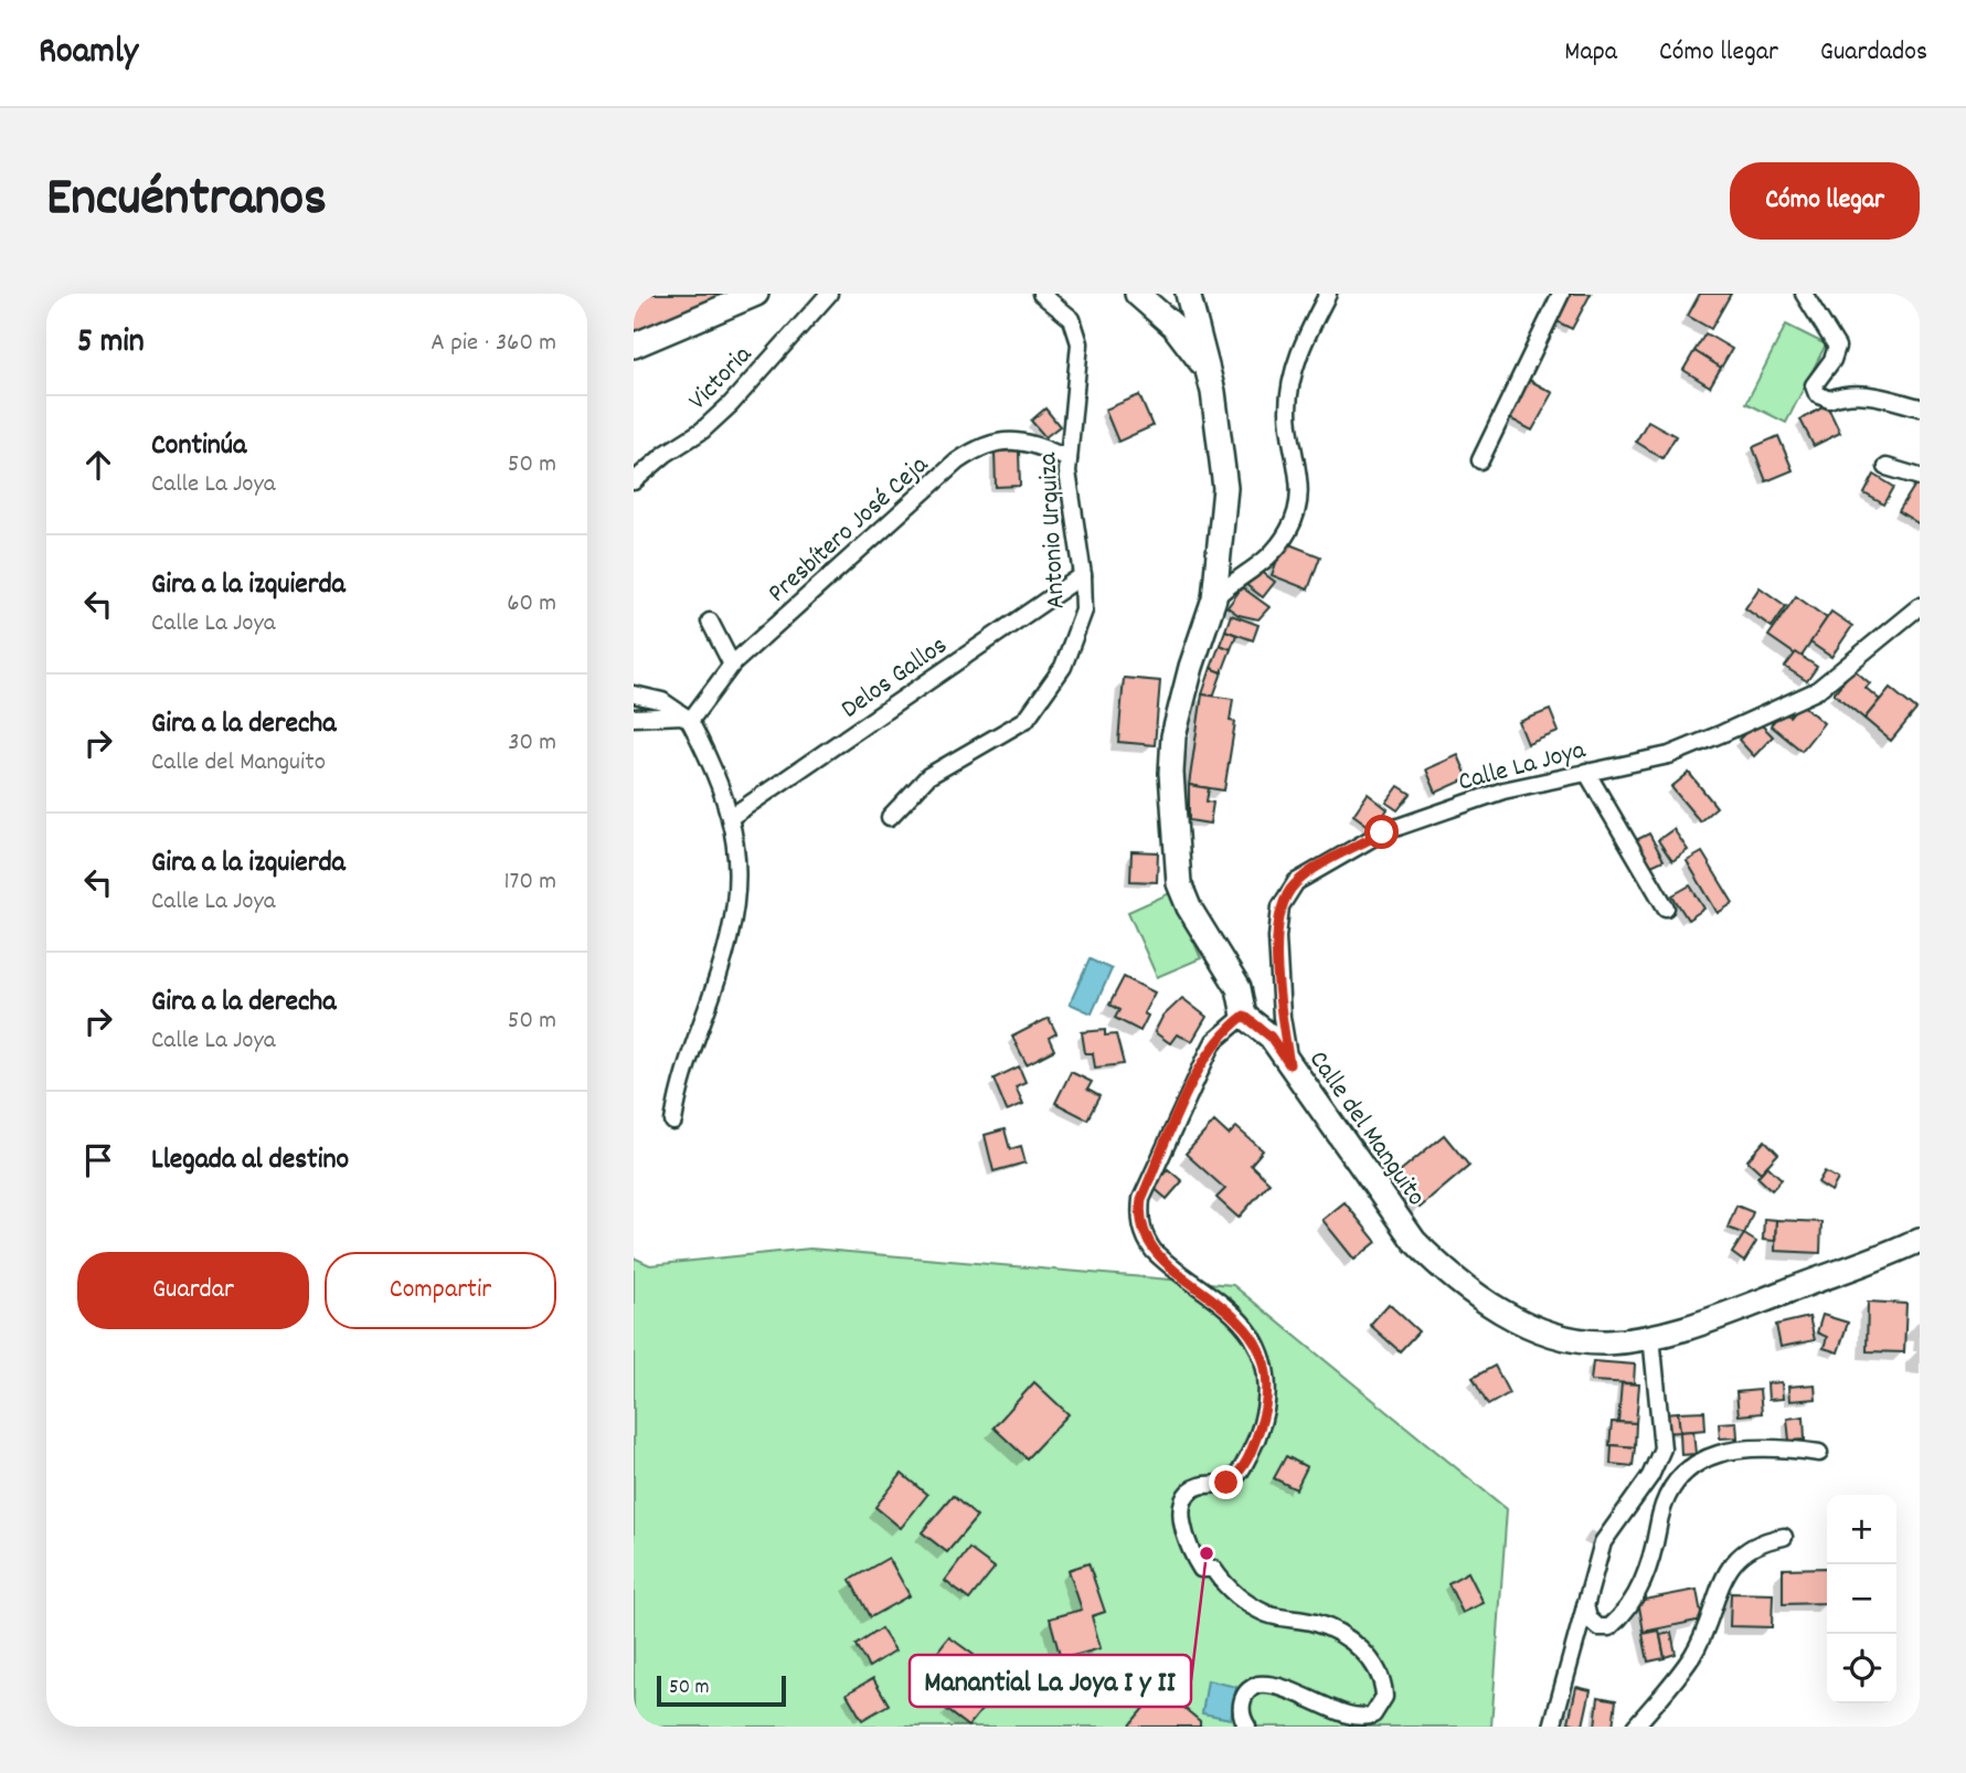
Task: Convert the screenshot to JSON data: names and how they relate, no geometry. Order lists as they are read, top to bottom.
{
  "streets": {
    "main road": ["Calle del Manguito"],
    "street": [
      "Victoria",
      "Presbítero José Ceja",
      "Antonio Urquiza",
      "Delos Gallos",
      "Calle La Joya"
    ]
  },
  "crossings": [
    ["Presbítero José Ceja", "Antonio Urquiza"],
    ["Antonio Urquiza", "Delos Gallos"],
    ["Calle La Joya", "Calle del Manguito"]
  ],
  "places": ["Manantial La Joya I y II"],
  "scale_bar": "50 m",
  "page": {
    "header": "Roamly",
    "nav": ["Mapa", "Cómo llegar", "Guardados"],
    "title": "Encuéntranos",
    "buttons": [
      "Cómo llegar",
      ["Guardar", "Compartir"]
    ],
    "heading": ["5 min", "A pie · 360 m"],
    "list": [
      ["Continúa", "Calle La Joya", "50 m"],
      ["Gira a la izquierda", "Calle La Joya", "60 m"],
      ["Gira a la derecha", "Calle del Manguito", "30 m"],
      ["Gira a la izquierda", "Calle La Joya", "170 m"],
      ["Gira a la derecha", "Calle La Joya", "50 m"],
      "Llegada al destino"
    ],
    "map_buttons": ["+", "−"],
    "scale": "50 m"
  }
}
